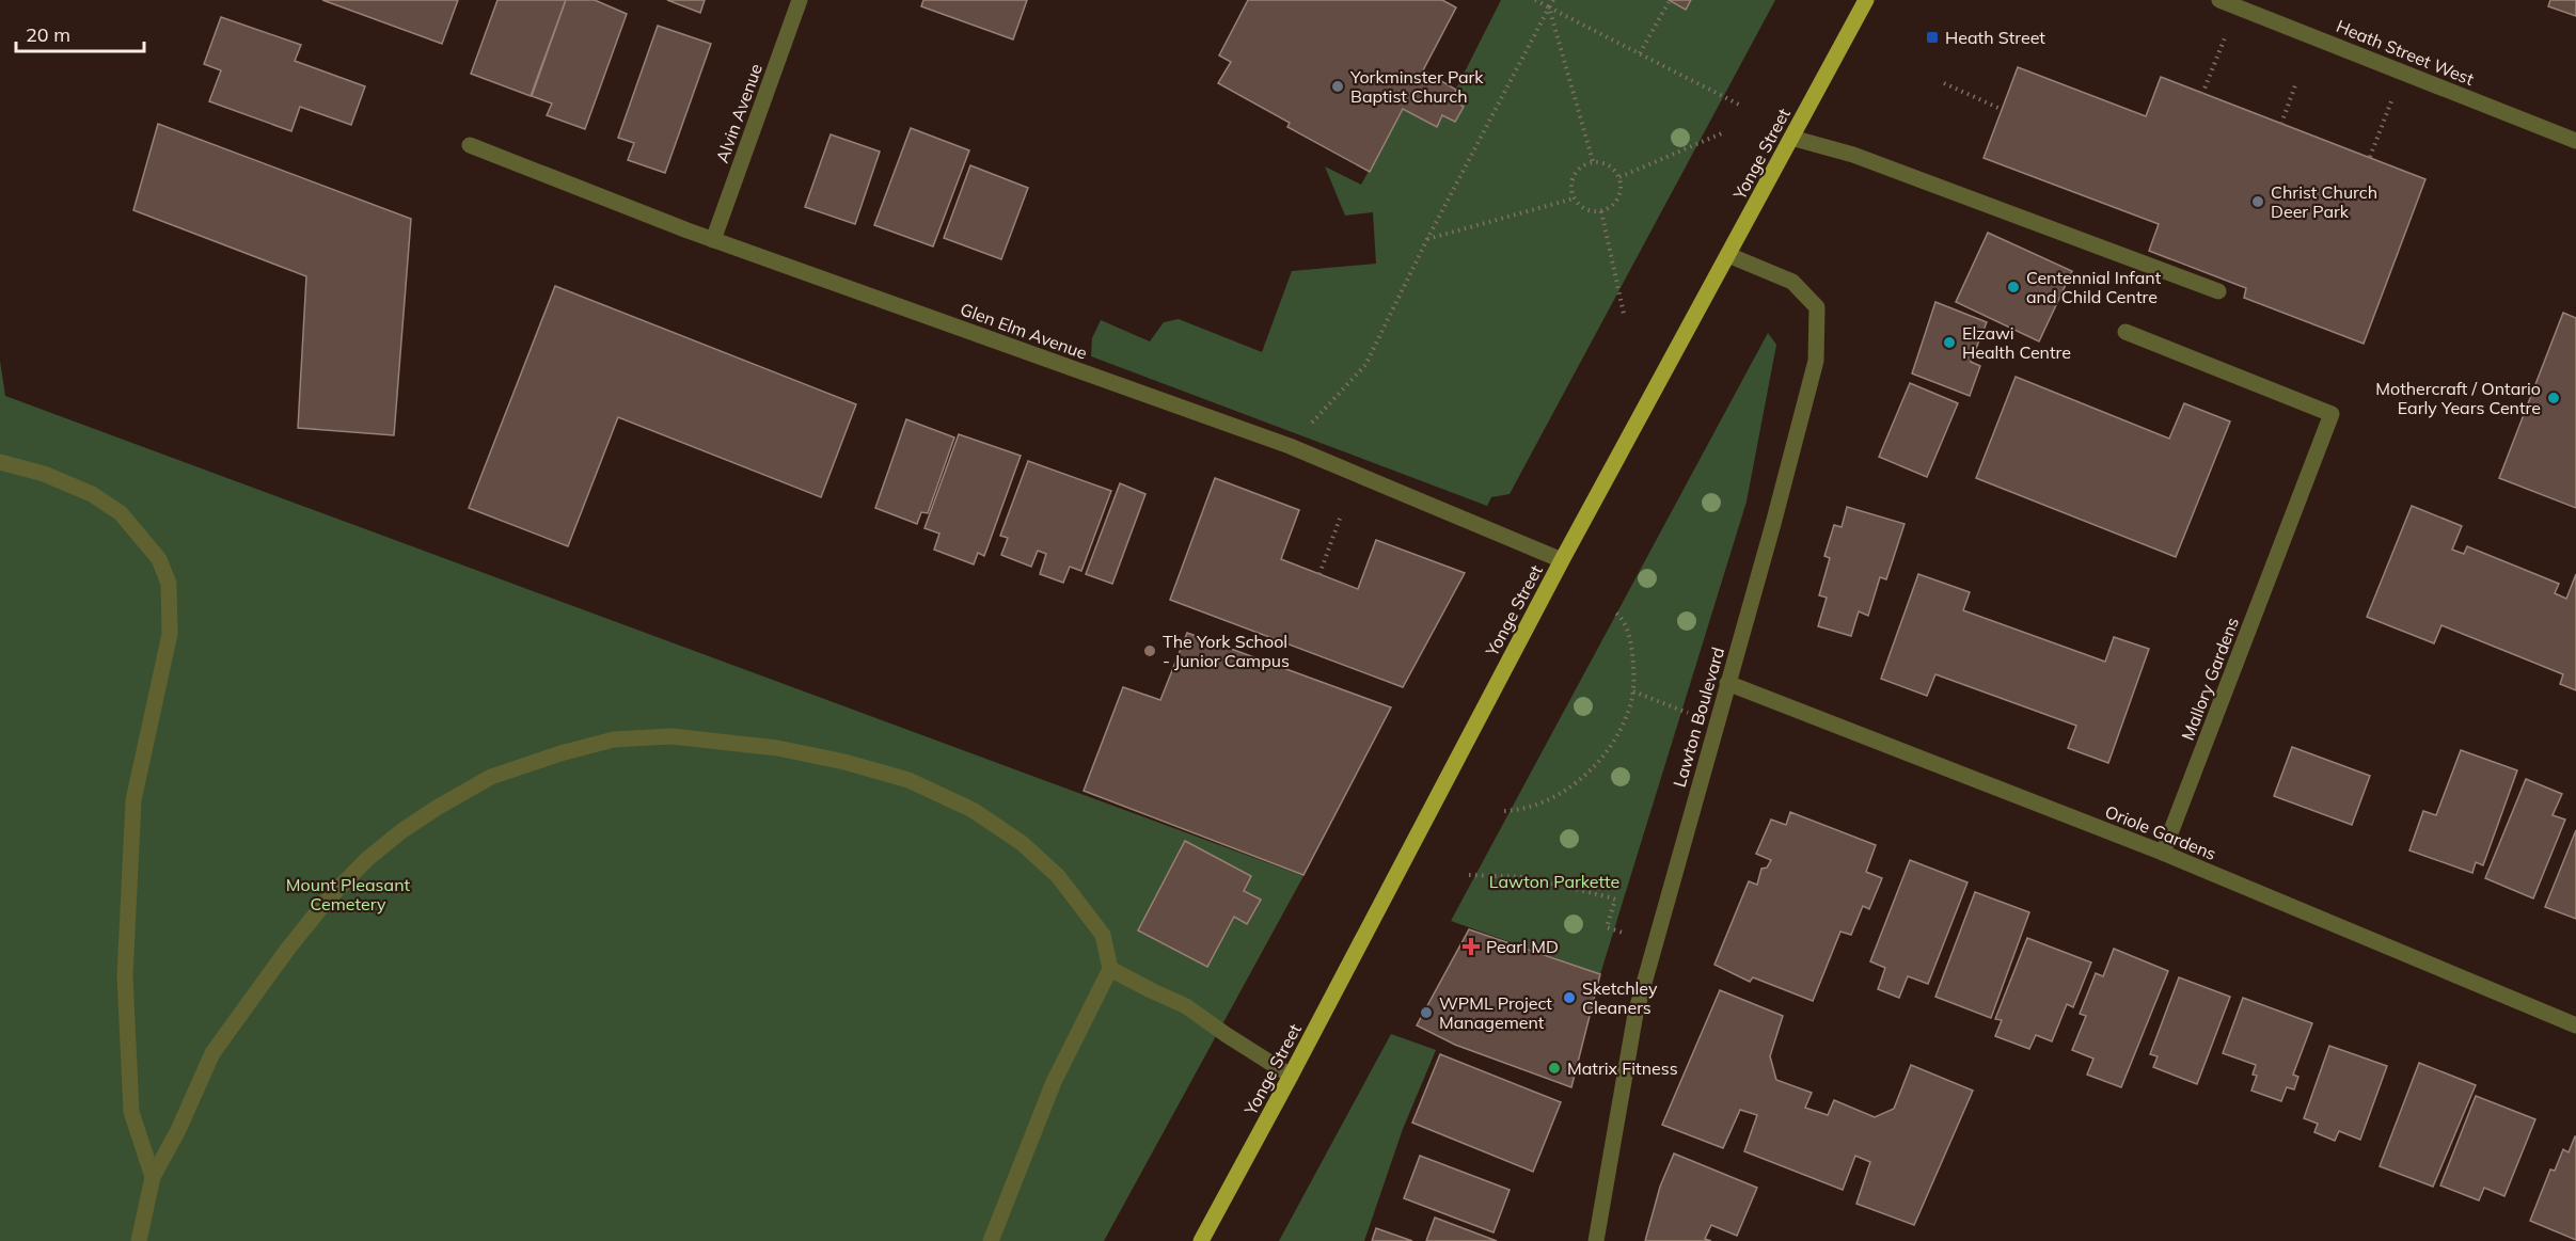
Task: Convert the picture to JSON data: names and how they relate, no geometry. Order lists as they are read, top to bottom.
{
  "streets": {
    "main road": ["Yonge Street"],
    "street": [
      "Heath Street West",
      "Alvin Avenue",
      "Glen Elm Avenue",
      "Mallory Gardens",
      "Lawton Boulevard",
      "Oriole Gardens"
    ]
  },
  "crossings": [
    ["Alvin Avenue", "Glen Elm Avenue"],
    ["Yonge Street", "Glen Elm Avenue"],
    ["Yonge Street", "Lawton Boulevard"],
    ["Mallory Gardens", "Oriole Gardens"],
    ["Lawton Boulevard", "Oriole Gardens"]
  ],
  "parks": ["Lawton Parkette", "Mount Pleasant Cemetery"],
  "places": {
    "transit": ["Heath Street"],
    "other": [
      "Yorkminster Park Baptist Church",
      "Christ Church Deer Park",
      "Centennial Infant and Child Centre",
      "Elzawi Health Centre",
      "Mothercraft / Ontario Early Years Centre",
      "The York School - Junior Campus",
      "Sketchley Cleaners",
      "WPML Project Management",
      "Matrix Fitness"
    ],
    "health": ["Pearl MD"]
  },
  "scale_bar": "20 m"
}
